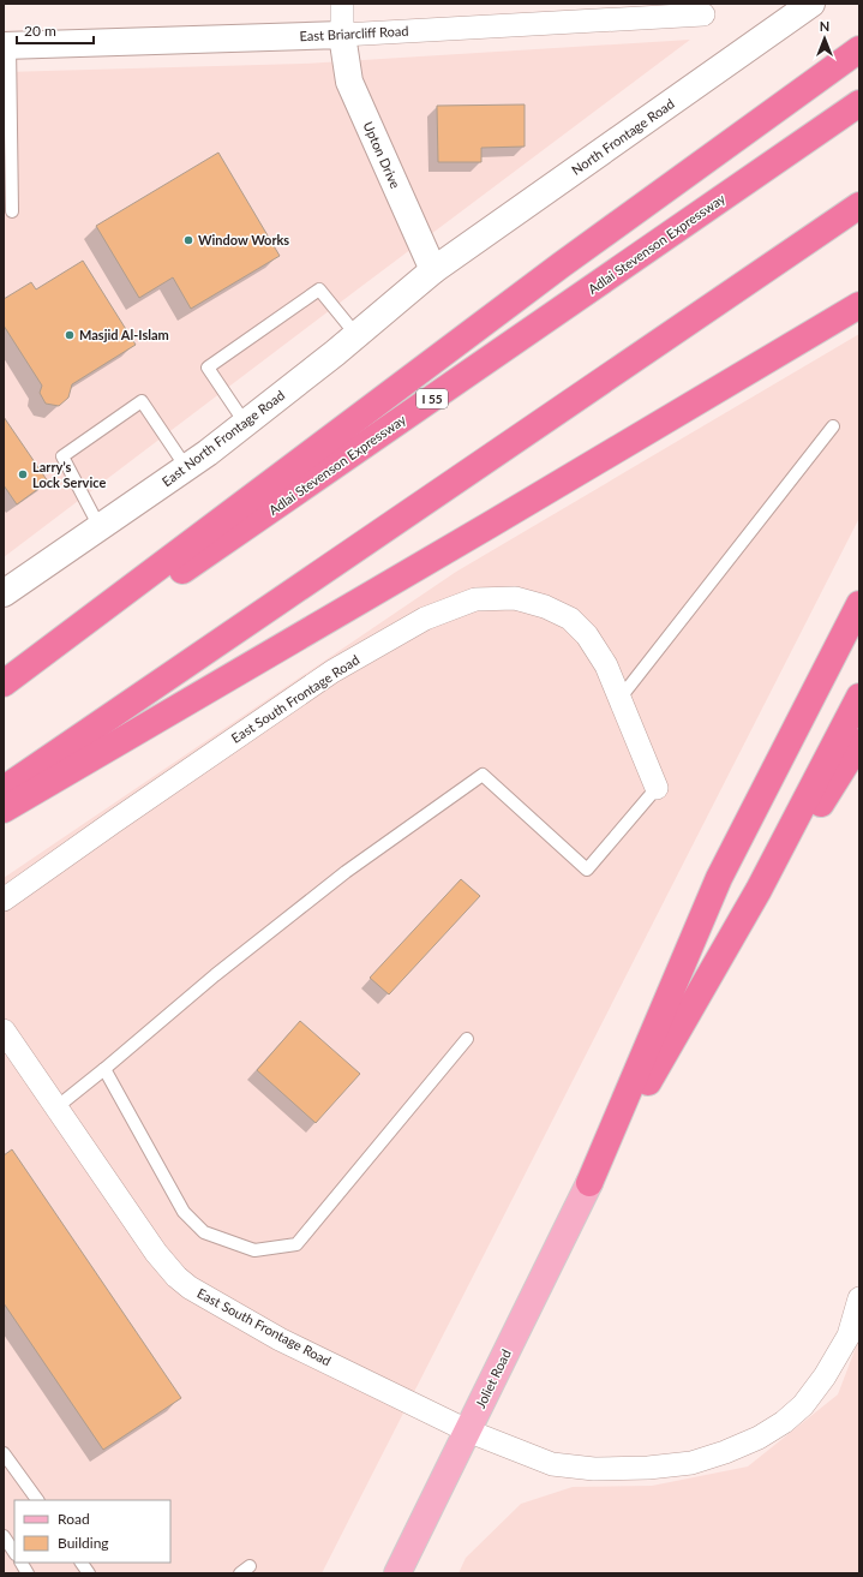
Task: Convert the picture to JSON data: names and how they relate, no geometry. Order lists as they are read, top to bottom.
{
  "streets": {
    "highway": ["Adlai Stevenson Expressway", "I 55"],
    "main road": ["Joliet Road"],
    "street": [
      "East Briarcliff Road",
      "North Frontage Road",
      "Upton Drive",
      "East North Frontage Road",
      "East South Frontage Road"
    ]
  },
  "crossings": [
    ["East Briarcliff Road", "Upton Drive"],
    ["North Frontage Road", "Upton Drive"],
    ["North Frontage Road", "East North Frontage Road"],
    ["Upton Drive", "East North Frontage Road"],
    ["East South Frontage Road", "Joliet Road"]
  ],
  "places": ["Window Works", "Masjid Al-Islam", "Larry’s Lock Service"],
  "legend": ["Road", "Building"],
  "scale_bar": "20 m",
  "north": "top"
}
